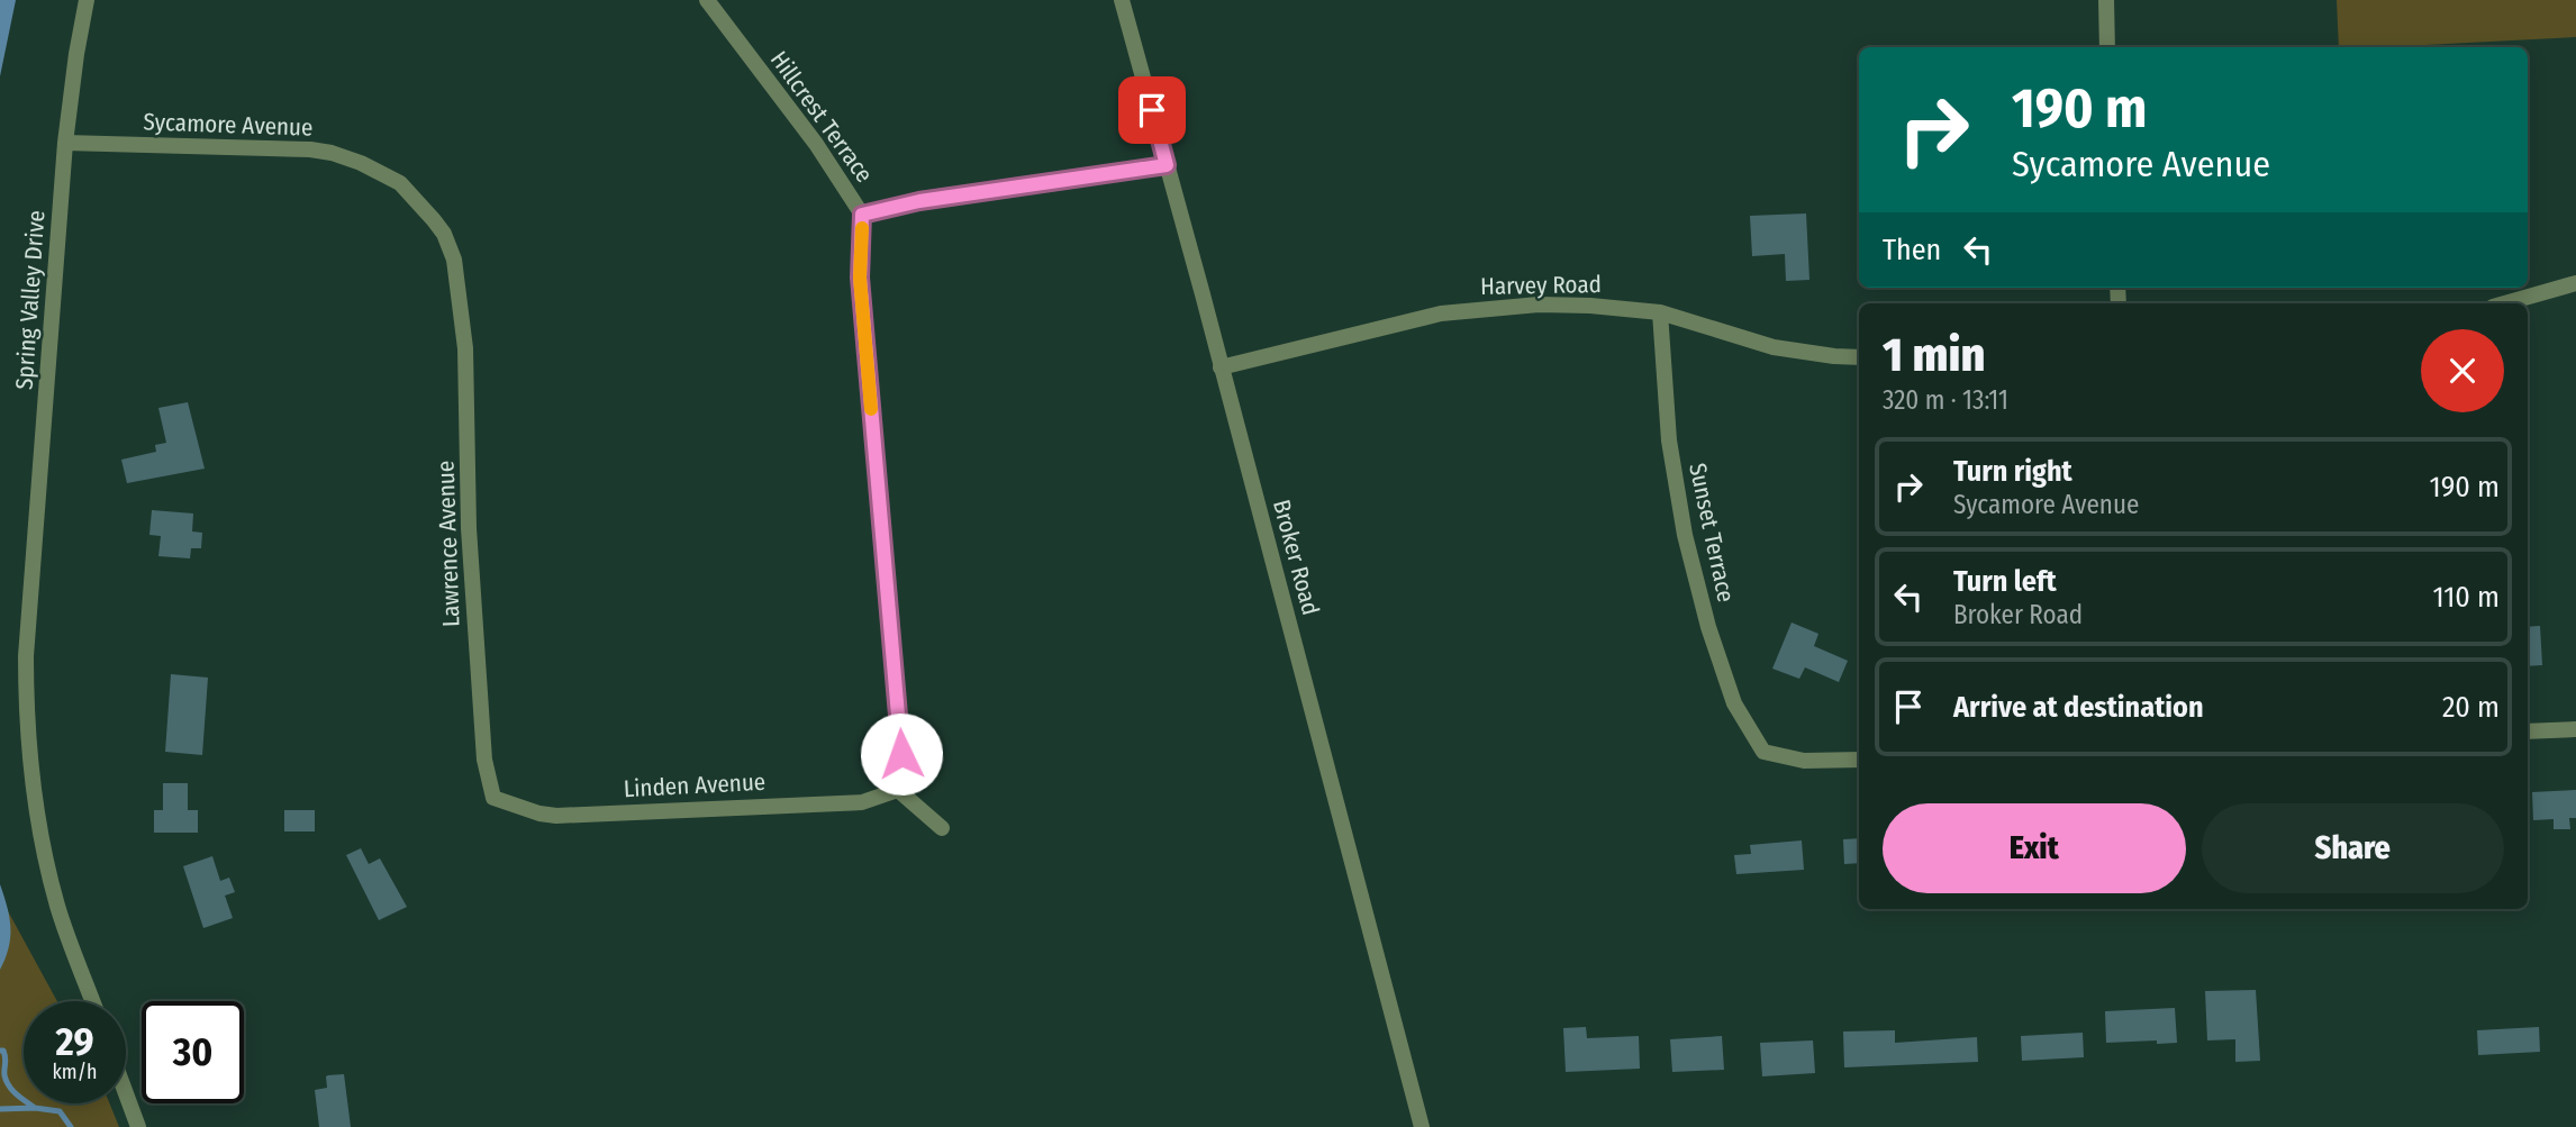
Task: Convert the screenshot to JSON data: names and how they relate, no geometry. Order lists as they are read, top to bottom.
{
  "streets": {
    "street": [
      "Hillcrest Terrace",
      "Sycamore Avenue",
      "Harvey Road",
      "Spring Valley Drive",
      "Sunset Terrace",
      "Lawrence Avenue",
      "Broker Road",
      "Linden Avenue"
    ]
  },
  "crossings": [
    ["Hillcrest Terrace", "Linden Avenue"],
    ["Sycamore Avenue", "Spring Valley Drive"],
    ["Sycamore Avenue", "Lawrence Avenue"],
    ["Harvey Road", "Sunset Terrace"],
    ["Harvey Road", "Broker Road"],
    ["Lawrence Avenue", "Linden Avenue"]
  ],
  "page": {
    "turn": ["190 m", "Sycamore Avenue"],
    "then": "Then",
    "heading": ["1 min", "320 m · 13:11"],
    "list": [
      {
        "name": "Turn right",
        "note": "Sycamore Avenue",
        "value": "190 m"
      },
      {
        "name": "Turn left",
        "note": "Broker Road",
        "value": "110 m"
      },
      {
        "name": "Arrive at destination",
        "value": "20 m"
      }
    ],
    "buttons": ["Exit", "Share"],
    "speed": "29 km/h",
    "limit": "30"
  }
}
